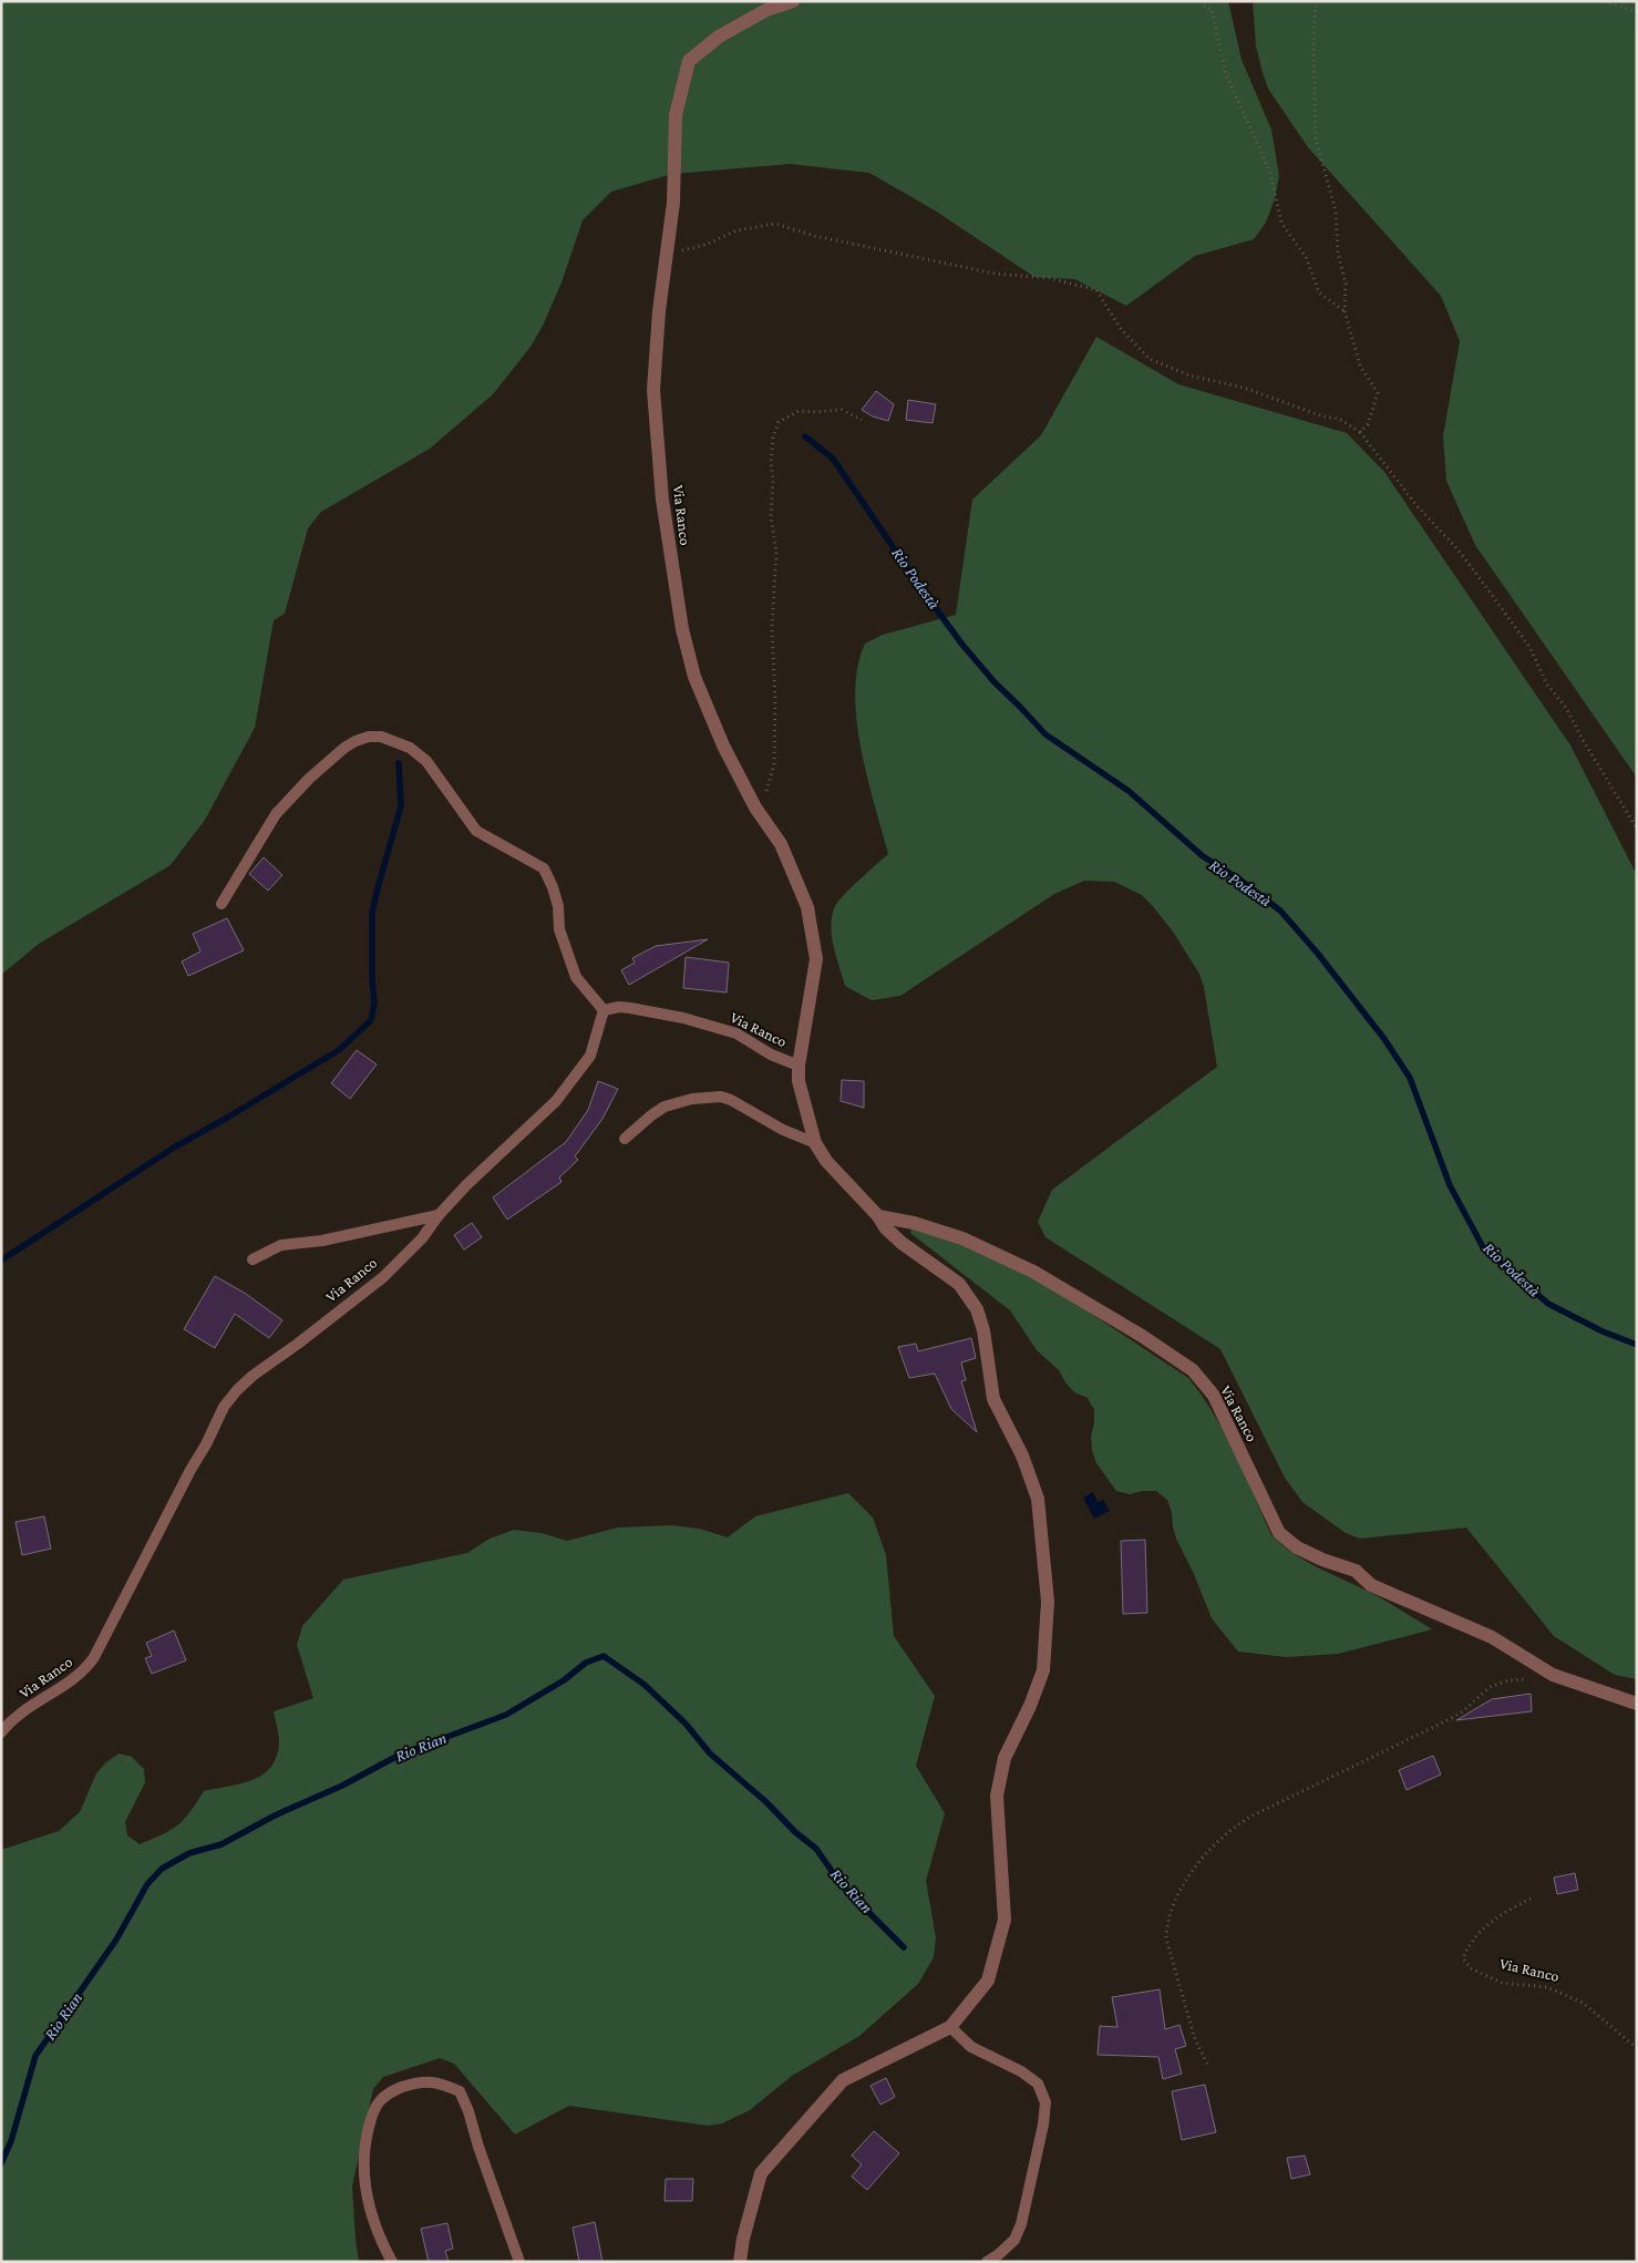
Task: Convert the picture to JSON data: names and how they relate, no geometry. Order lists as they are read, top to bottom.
{
  "streets": {
    "street": ["Via Ranco"]
  },
  "water": ["Rio Podestà", "Rio Rian"]
}
